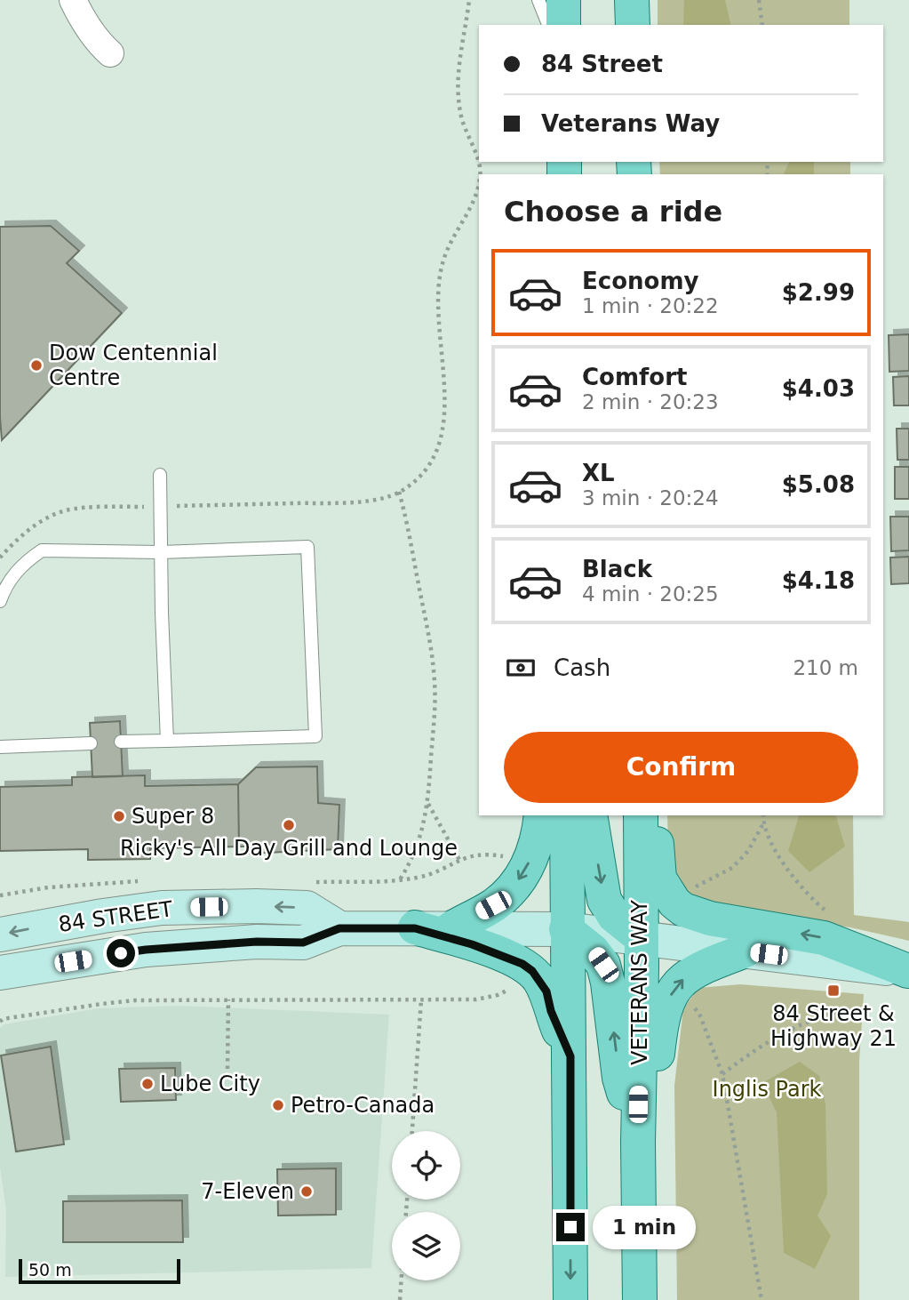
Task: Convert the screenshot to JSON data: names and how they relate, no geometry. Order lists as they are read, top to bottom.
{
  "streets": {
    "main road": ["VETERANS WAY"],
    "street": ["84 STREET"]
  },
  "crossings": [
    ["84 STREET", "VETERANS WAY"]
  ],
  "parks": ["Inglis Park"],
  "places": {
    "other": [
      "Dow Centennial Centre",
      "Super 8",
      "Ricky's All Day Grill and Lounge",
      "Lube City",
      "Petro-Canada",
      "7-Eleven"
    ],
    "transit": ["84 Street & Highway 21"]
  },
  "scale_bar": "50 m",
  "page": {
    "banner": ["84 Street", "Veterans Way"],
    "heading": "Choose a ride",
    "list": [
      {
        "name": "Economy",
        "note": "1 min · 20:22",
        "value": "$2.99"
      },
      {
        "name": "Comfort",
        "note": "2 min · 20:23",
        "value": "$4.03"
      },
      {
        "name": "XL",
        "note": "3 min · 20:24",
        "value": "$5.08"
      },
      {
        "name": "Black",
        "note": "4 min · 20:25",
        "value": "$4.18"
      }
    ],
    "pay": ["Cash", "210 m"],
    "buttons": "Confirm",
    "bubble": "1 min",
    "scale": "50 m"
  }
}
